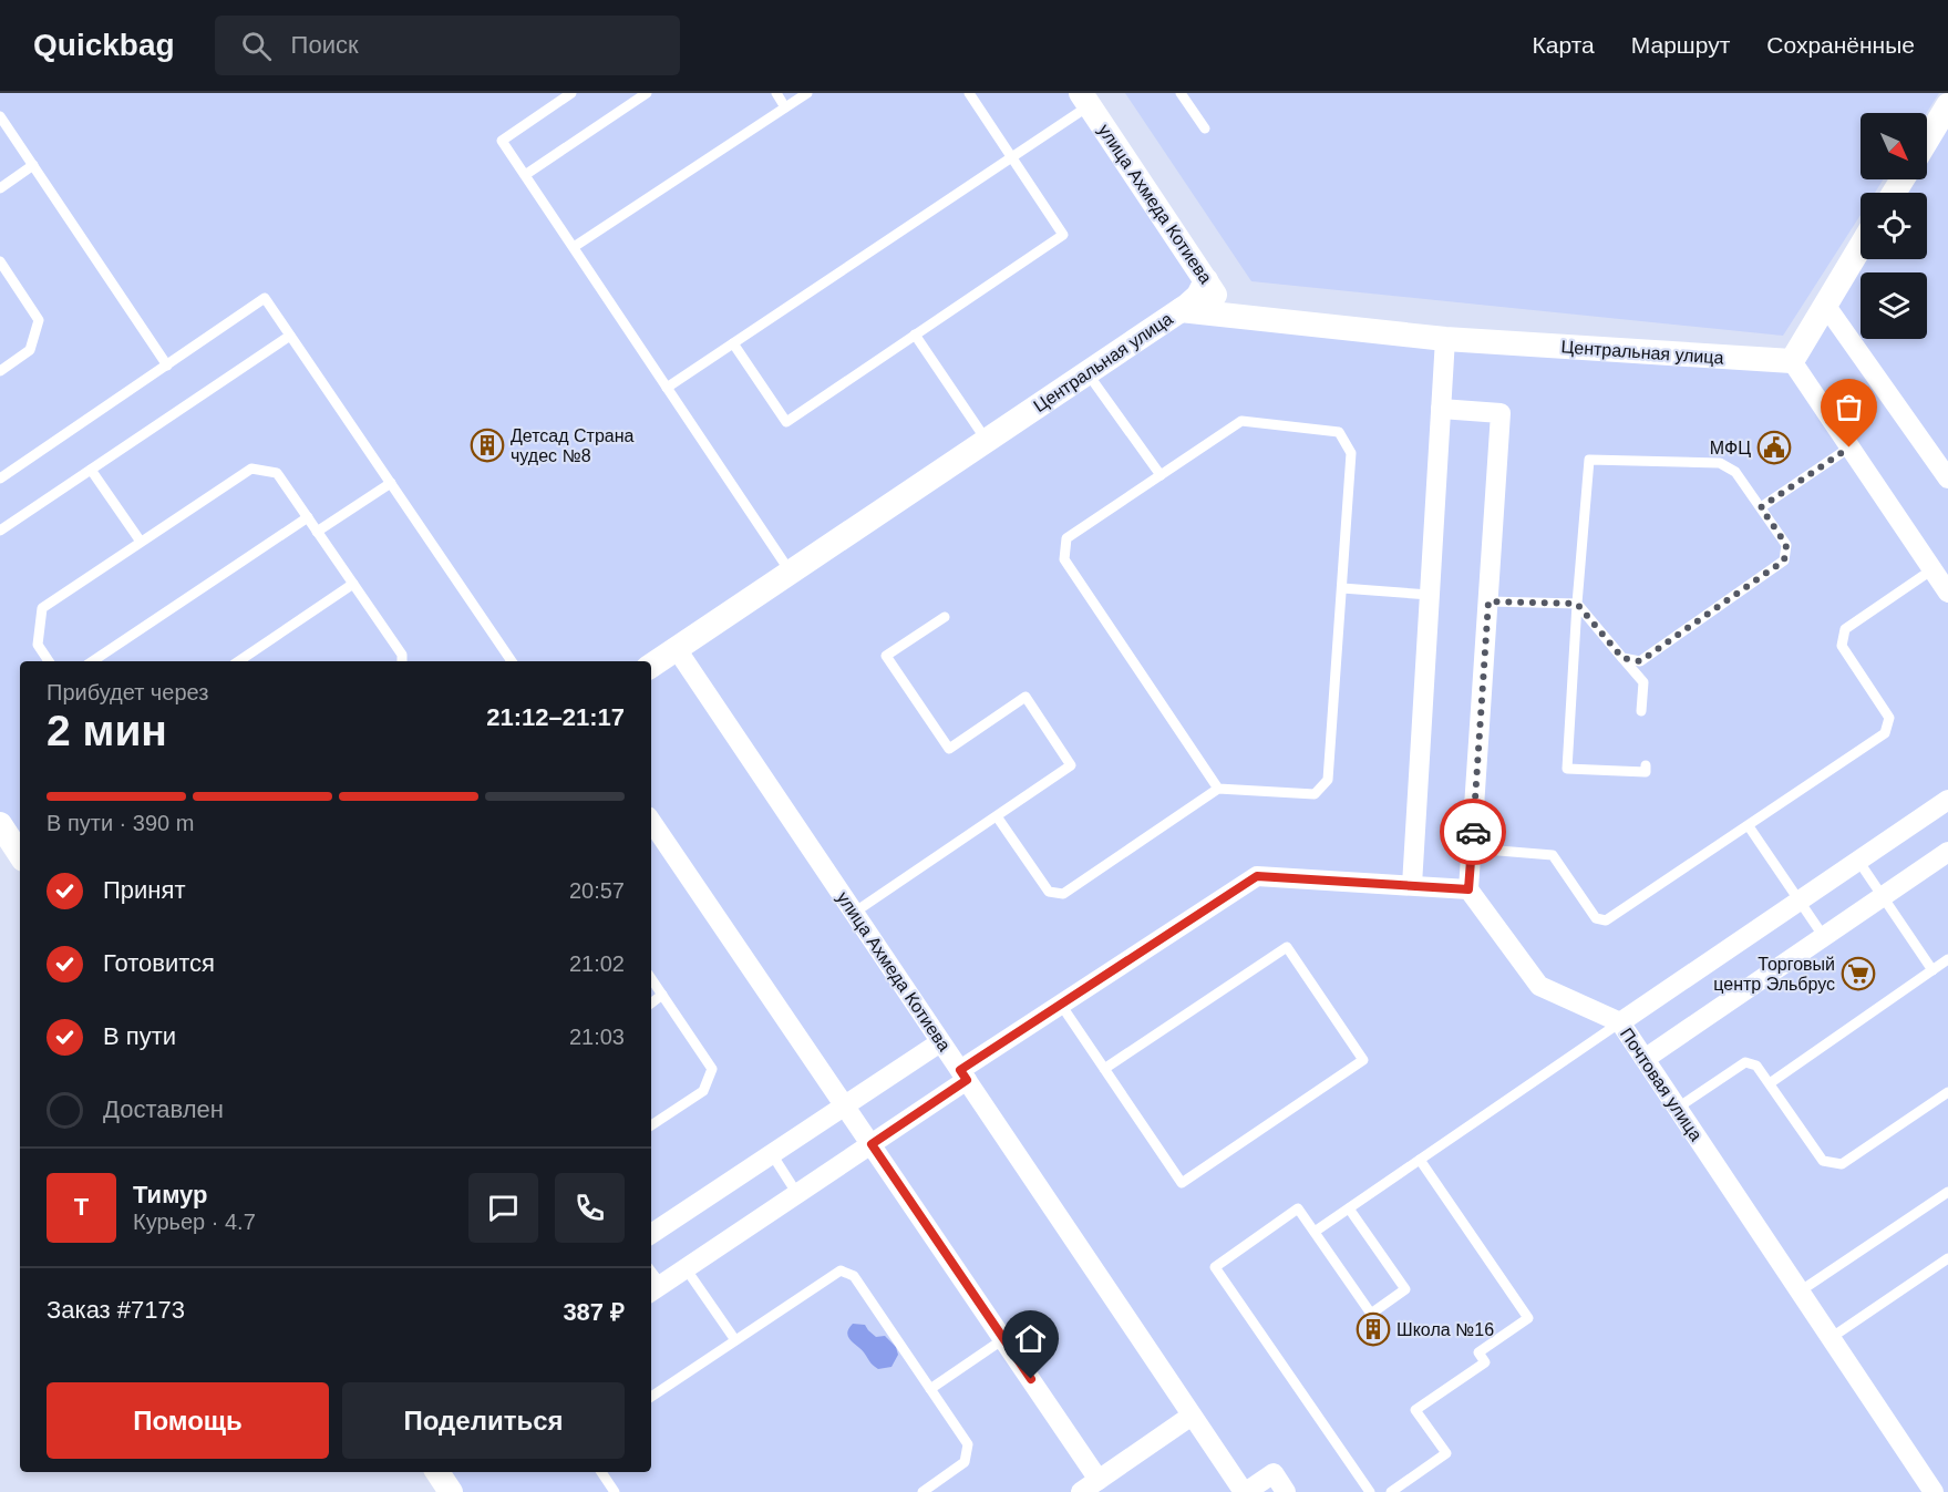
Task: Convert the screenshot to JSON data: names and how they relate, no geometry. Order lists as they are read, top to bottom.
{
  "streets": {
    "street": ["улица Ахмеда Котиева", "Центральная улица", "Почтовая улица"]
  },
  "crossings": [
    ["улица Ахмеда Котиева", "Центральная улица"]
  ],
  "places": {
    "building": ["Детсад Страна чудес №8", "Школа №16"],
    "public building": ["МФЦ"],
    "supermarket": ["Торговый центр Эльбрус"]
  },
  "north": "bottom right",
  "page": {
    "header": "Quickbag",
    "search": "Поиск",
    "nav": ["Карта", "Маршрут", "Сохранённые"],
    "heading": ["2 мин", "Прибудет через", "21:12–21:17"],
    "panel": [
      "Тимур",
      "Курьер · 4.7",
      "Заказ #7173",
      "387 ₽"
    ],
    "bar": "В пути · 390 m",
    "list": [
      ["Принят", "20:57"],
      ["Готовится", "21:02"],
      ["В пути", "21:03"],
      "Доставлен"
    ],
    "round": "Т",
    "buttons": ["Помощь", "Поделиться"]
  }
}
